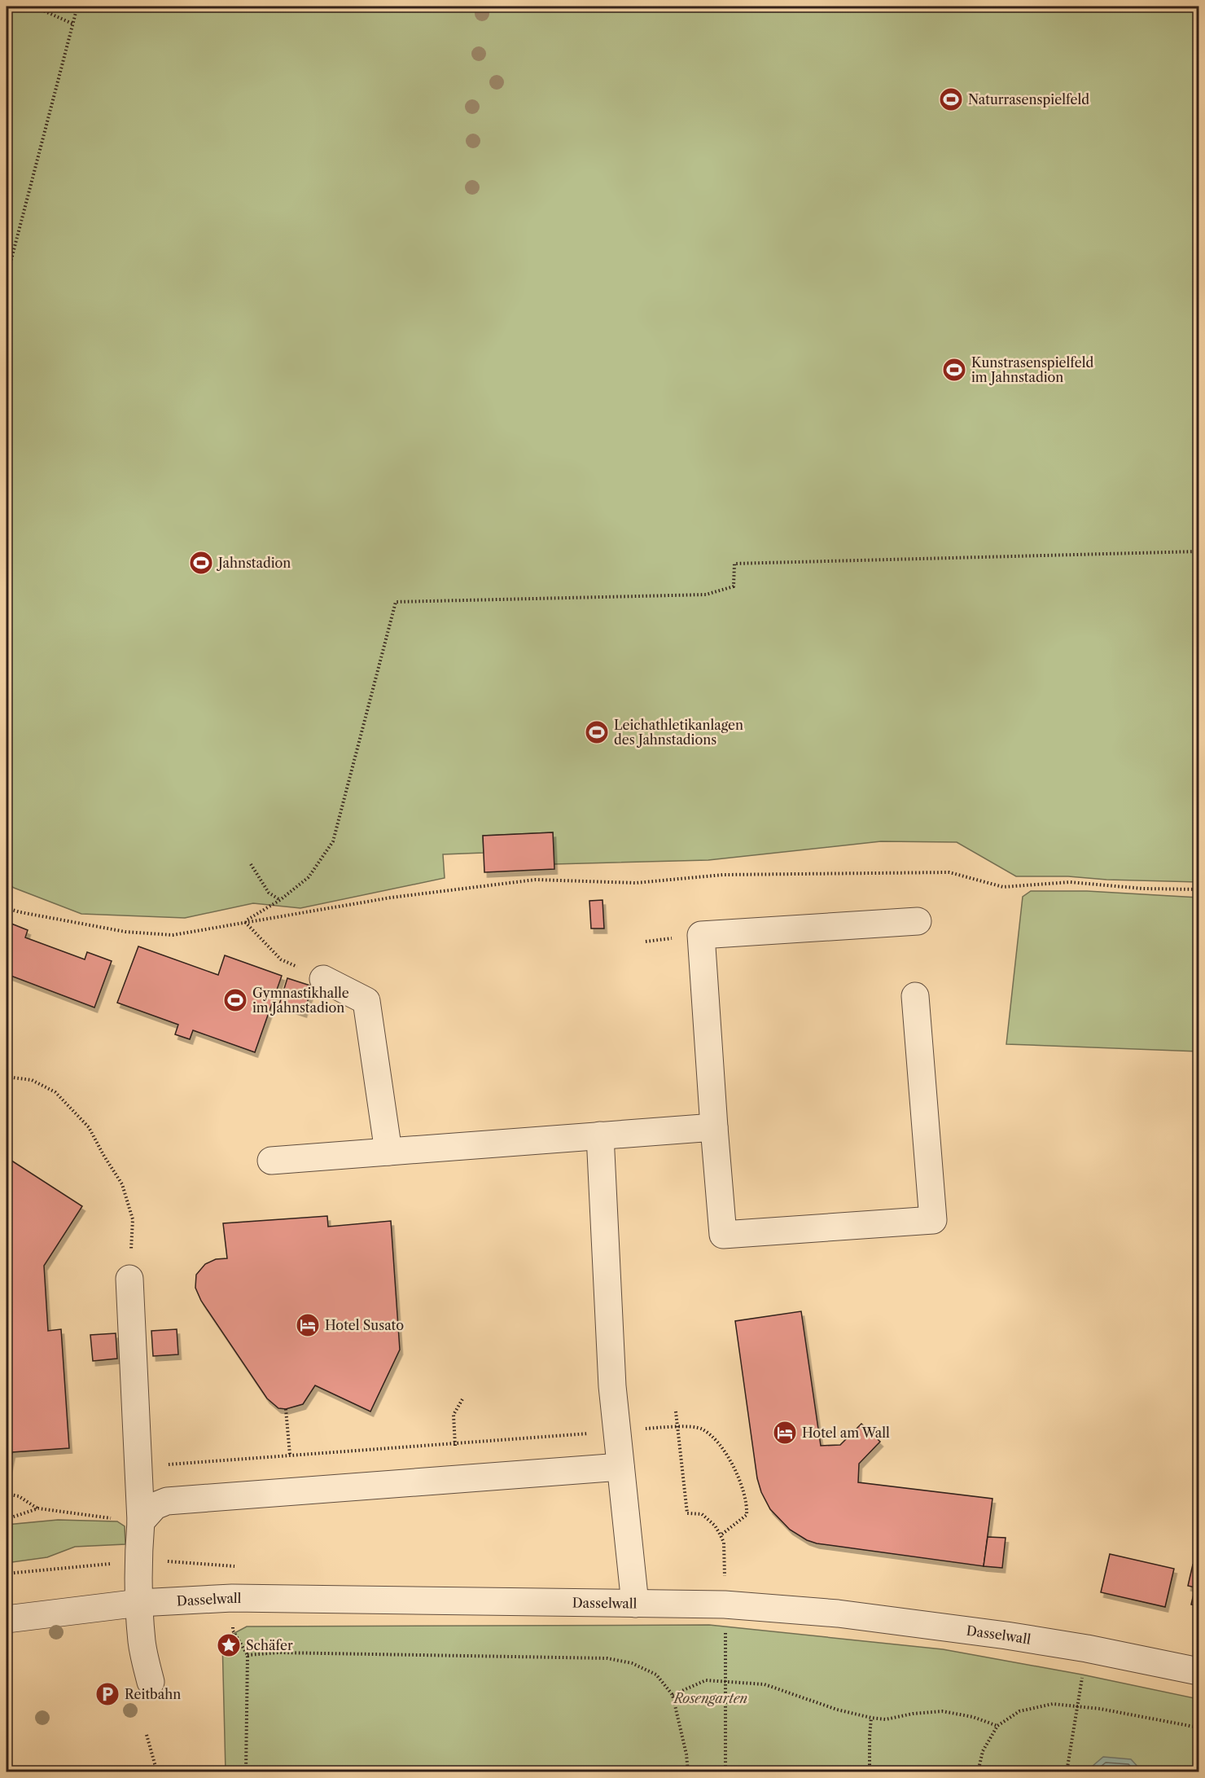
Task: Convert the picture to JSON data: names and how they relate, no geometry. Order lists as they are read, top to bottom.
{
  "streets": {
    "street": ["Dasselwall"]
  },
  "parks": ["Rosengarten"],
  "places": {
    "sports": [
      "Naturrasenspielfeld",
      "Kunstrasenspielfeld im Jahnstadion",
      "Jahnstadion",
      "Leichathletikanlagen des Jahnstadions",
      "Gymnastikhalle im Jahnstadion"
    ],
    "hotel": ["Hotel Susato", "Hotel am Wall"],
    "place": ["Schäfer"],
    "parking": ["Reitbahn"]
  }
}
